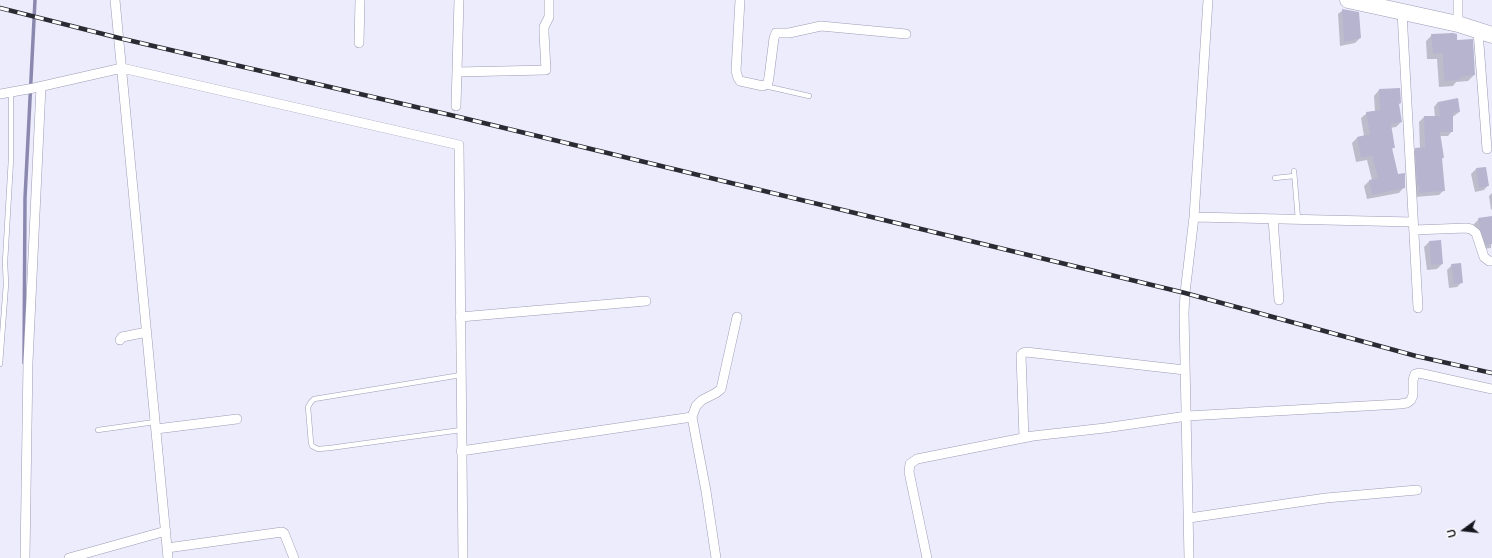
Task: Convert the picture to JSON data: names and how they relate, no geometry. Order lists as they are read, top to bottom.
{
  "north": "left"
}
